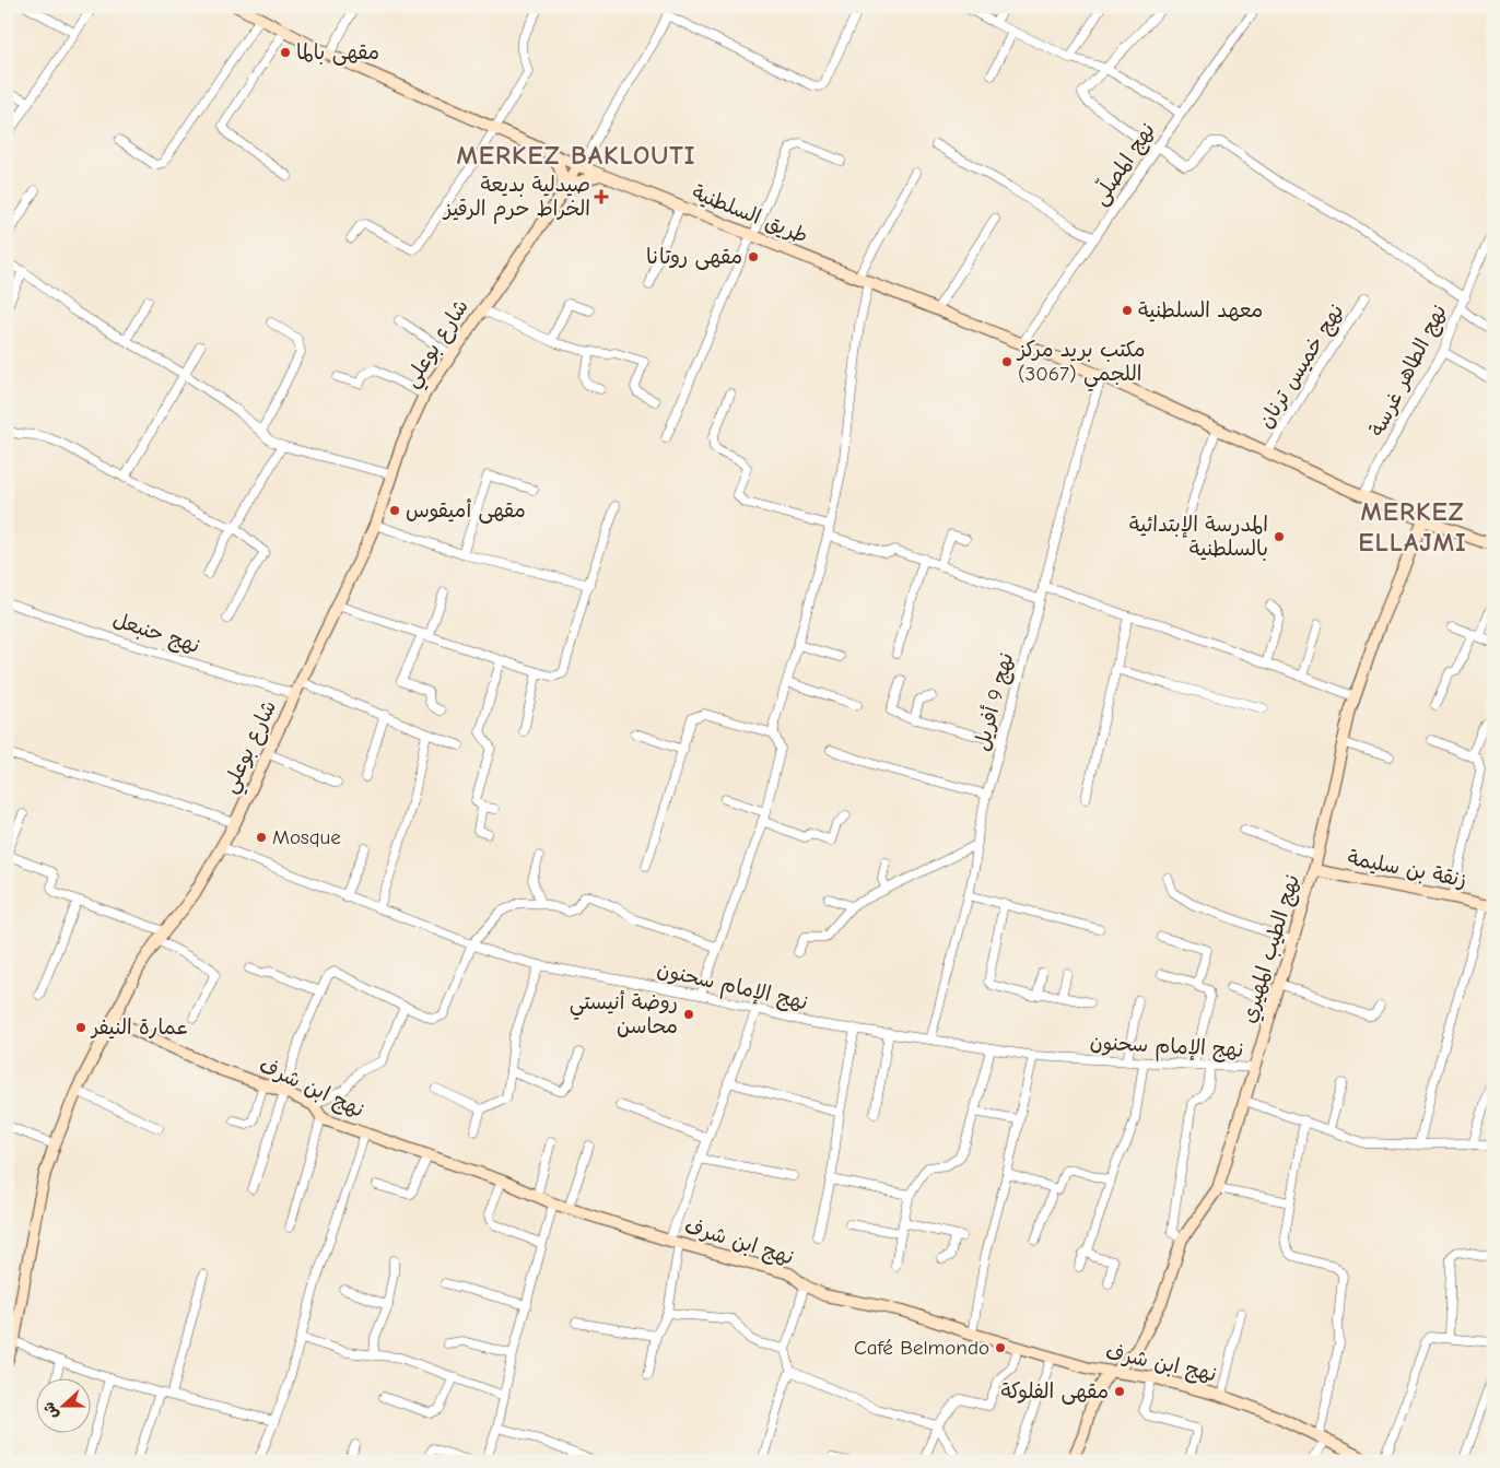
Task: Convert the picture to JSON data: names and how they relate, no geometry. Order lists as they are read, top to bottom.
{
  "streets": {
    "street": [
      "نهج المصلّى",
      "طريق السلطنية",
      "شارع بوعلي",
      "نهج خميس ترنان",
      "نهج الطاهر غرسة",
      "نهج حنبعل",
      "نهج 9 أفريل",
      "زنقة بن سليمة",
      "نهج الطيب المهيري",
      "نهج الإمام سحنون",
      "نهج ابن شرف"
    ]
  },
  "crossings": [
    ["نهج المصلّى", "طريق السلطنية"],
    ["طريق السلطنية", "شارع بوعلي"],
    ["طريق السلطنية", "نهج خميس ترنان"],
    ["طريق السلطنية", "نهج 9 أفريل"],
    ["شارع بوعلي", "نهج حنبعل"],
    ["شارع بوعلي", "نهج الإمام سحنون"],
    ["شارع بوعلي", "نهج ابن شرف"],
    ["نهج 9 أفريل", "نهج الإمام سحنون"],
    ["زنقة بن سليمة", "نهج الطيب المهيري"],
    ["نهج الطيب المهيري", "نهج الإمام سحنون"],
    ["نهج الطيب المهيري", "نهج ابن شرف"]
  ],
  "districts": ["MERKEZ BAKLOUTI", "MERKEZ ELLAJMI"],
  "places": {
    "other": [
      "مقهى بالما",
      "مقهى روتانا",
      "معهد السلطنية",
      "مكتب بريد مركز اللجمي (3067)",
      "مقهى أميقوس",
      "المدرسة الإبتدائية بالسلطنية",
      "Mosque",
      "روضة أنيستي محاسن",
      "عمارة النيفر",
      "Café Belmondo",
      "مقهى الفلوكة"
    ],
    "health": ["صيدلية بديعة الخراط حرم الرقيز"]
  },
  "north": "left"
}
